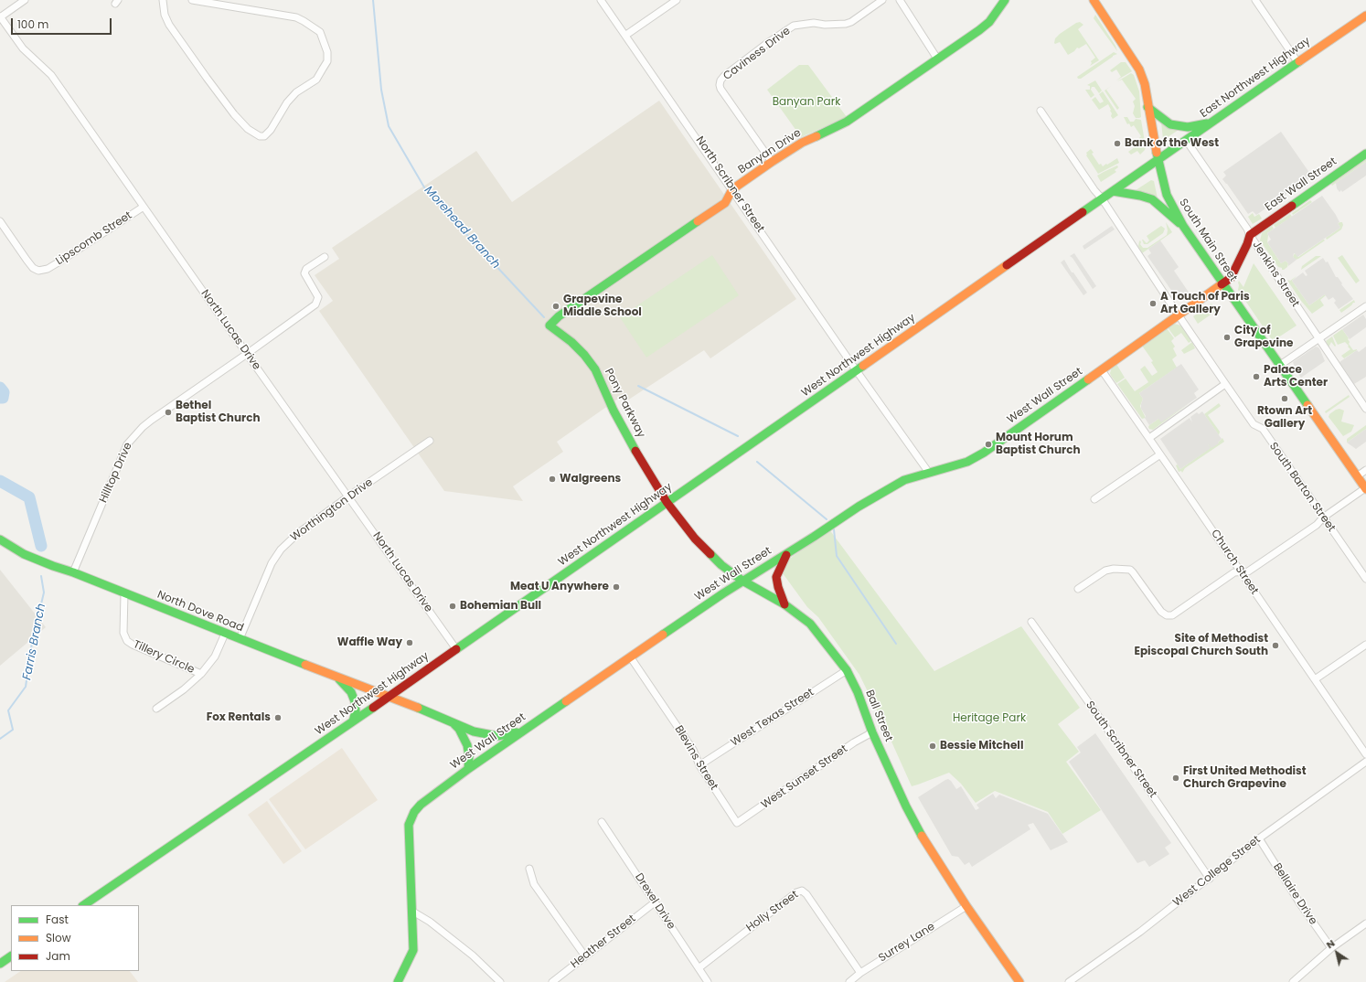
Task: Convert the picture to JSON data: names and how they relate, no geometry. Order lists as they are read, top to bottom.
{
  "streets": {
    "main road": [
      "East Northwest Highway",
      "Banyan Drive",
      "East Wall Street",
      "South Main Street",
      "West Northwest Highway",
      "West Wall Street",
      "Pony Parkway",
      "North Dove Road",
      "Ball Street"
    ],
    "street": [
      "Caviness Drive",
      "North Scribner Street",
      "Lipscomb Street",
      "Jenkins Street",
      "North Lucas Drive",
      "Hilltop Drive",
      "South Barton Street",
      "Worthington Drive",
      "Church Street",
      "Tillery Circle",
      "West Texas Street",
      "South Scribner Street",
      "Blevins Street",
      "West Sunset Street",
      "West College Street",
      "Bellaire Drive",
      "Drexel Drive",
      "Holly Street",
      "Heather Street",
      "Surrey Lane"
    ]
  },
  "crossings": [
    ["Caviness Drive", "Banyan Drive"],
    ["East Northwest Highway", "South Main Street"],
    ["East Northwest Highway", "Jenkins Street"],
    ["East Northwest Highway", "West Northwest Highway"],
    ["Banyan Drive", "North Scribner Street"],
    ["Banyan Drive", "Pony Parkway"],
    ["North Scribner Street", "West Northwest Highway"],
    ["East Wall Street", "Jenkins Street"],
    ["East Wall Street", "West Wall Street"],
    ["Lipscomb Street", "North Lucas Drive"],
    ["South Main Street", "West Northwest Highway"],
    ["South Main Street", "West Wall Street"],
    ["Jenkins Street", "West Wall Street"],
    ["North Lucas Drive", "West Northwest Highway"],
    ["North Lucas Drive", "Hilltop Drive"],
    ["North Lucas Drive", "Worthington Drive"],
    ["West Northwest Highway", "Pony Parkway"],
    ["West Northwest Highway", "South Barton Street"],
    ["West Northwest Highway", "North Dove Road"],
    ["West Northwest Highway", "Ball Street"],
    ["West Wall Street", "South Barton Street"],
    ["West Wall Street", "Church Street"],
    ["West Wall Street", "North Dove Road"],
    ["West Wall Street", "Ball Street"],
    ["West Wall Street", "Blevins Street"],
    ["Pony Parkway", "Ball Street"],
    ["Hilltop Drive", "North Dove Road"],
    ["Worthington Drive", "North Dove Road"],
    ["North Dove Road", "Tillery Circle"],
    ["Ball Street", "West Texas Street"],
    ["Ball Street", "West Sunset Street"],
    ["Ball Street", "Surrey Lane"],
    ["West Texas Street", "Blevins Street"],
    ["South Scribner Street", "West College Street"],
    ["Blevins Street", "West Sunset Street"],
    ["West College Street", "Bellaire Drive"],
    ["Drexel Drive", "Holly Street"],
    ["Drexel Drive", "Heather Street"],
    ["Holly Street", "Surrey Lane"]
  ],
  "water": ["Morehead Branch", "Farris Branch"],
  "parks": ["Banyan Park", "Heritage Park"],
  "places": [
    "Bank of the West",
    "A Touch of Paris Art Gallery",
    "Grapevine Middle School",
    "City of Grapevine",
    "Palace Arts Center",
    "Rtown Art Gallery",
    "Bethel Baptist Church",
    "Mount Horum Baptist Church",
    "Walgreens",
    "Meat U Anywhere",
    "Bohemian Bull",
    "Waffle Way",
    "Site of Methodist Episcopal Church South",
    "Fox Rentals",
    "Bessie Mitchell",
    "First United Methodist Church Grapevine"
  ],
  "legend": ["Fast", "Slow", "Jam"],
  "scale_bar": "100 m",
  "north": "top left"
}
